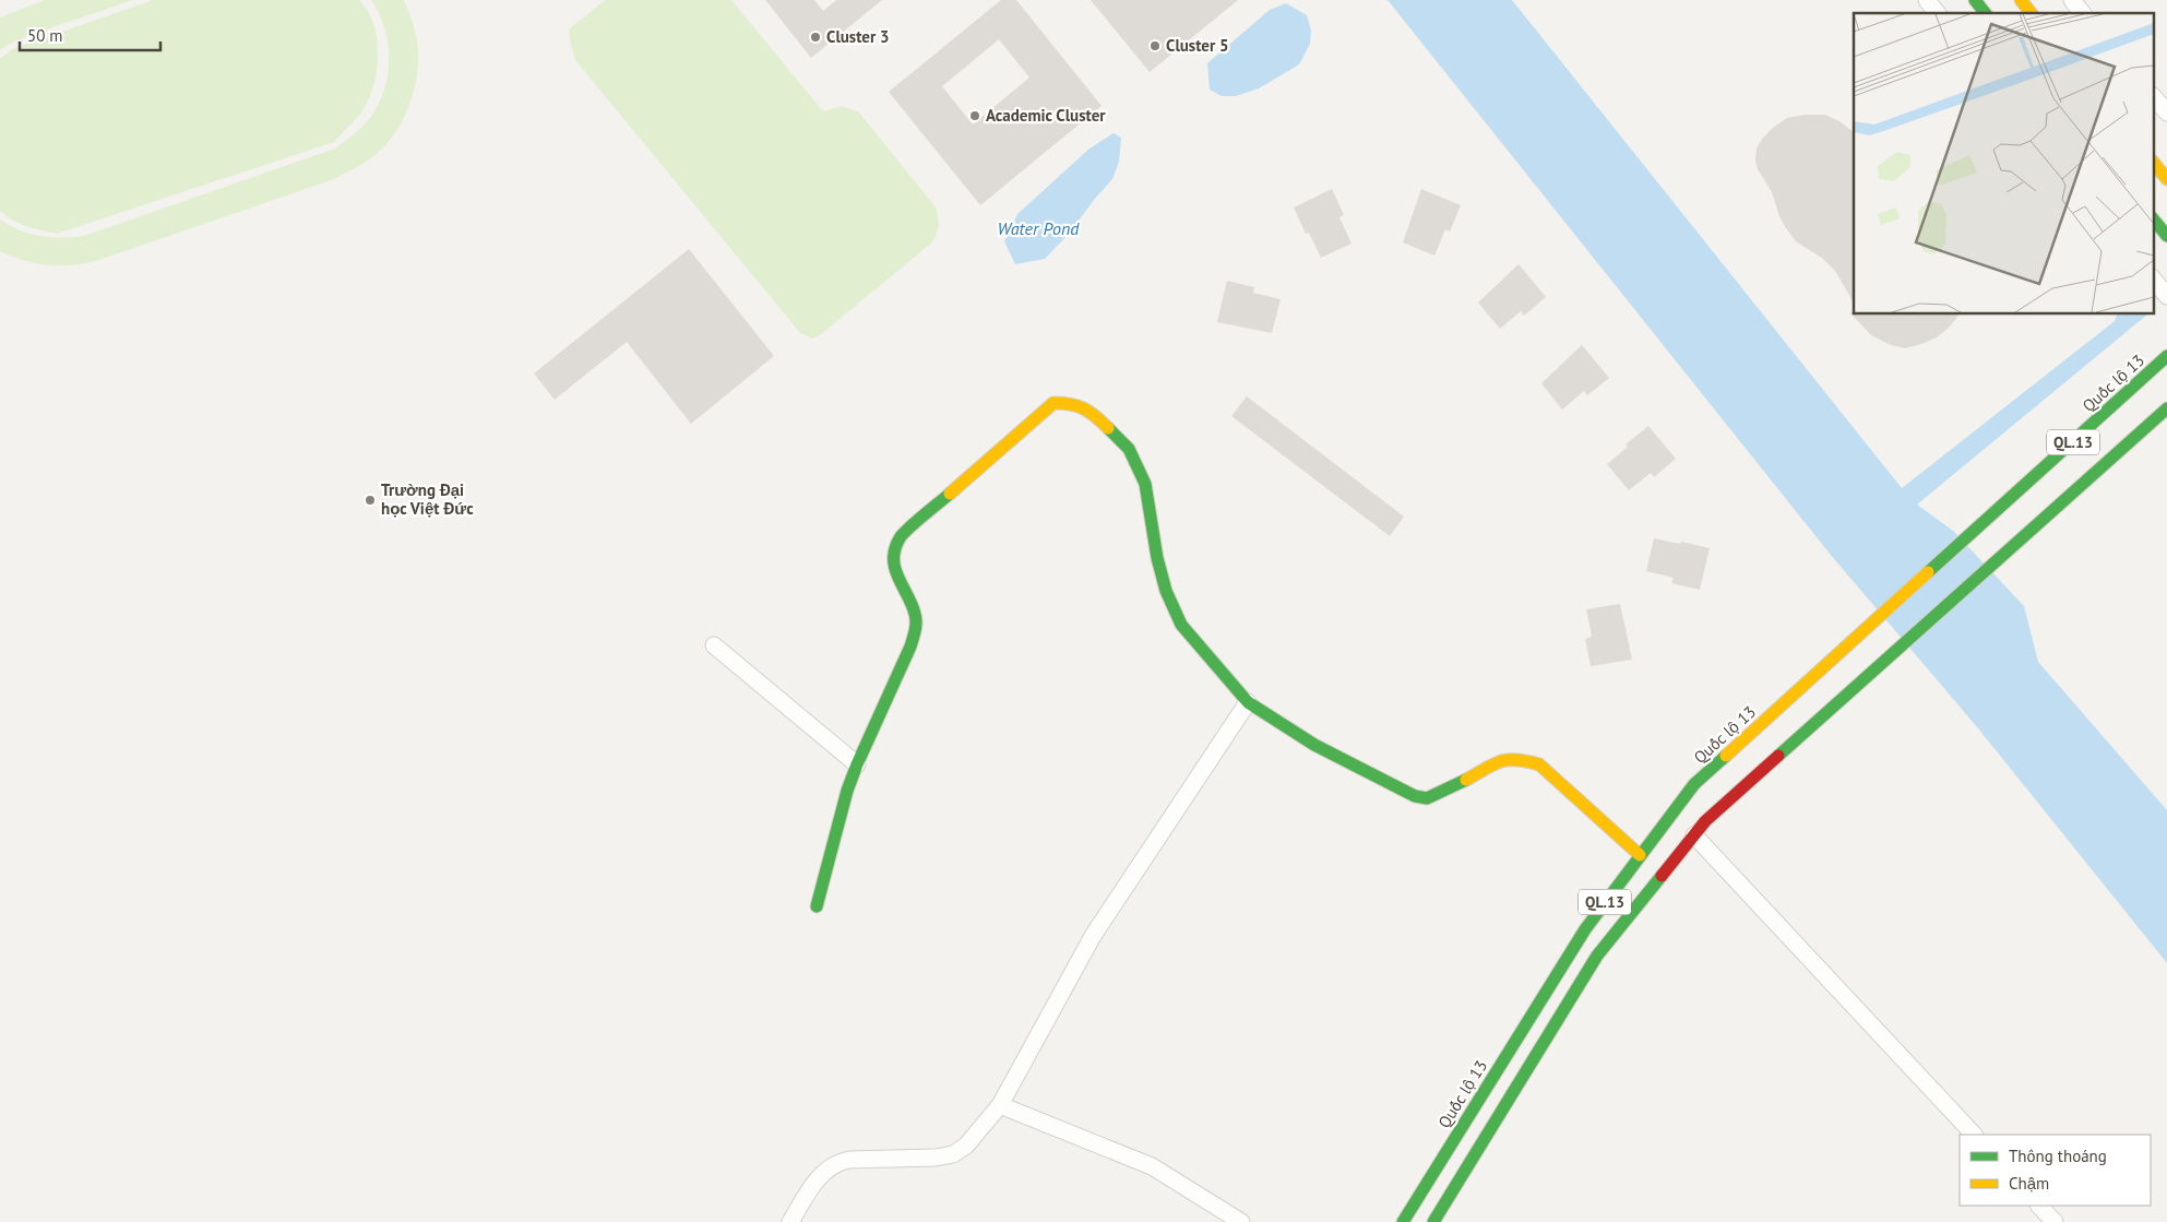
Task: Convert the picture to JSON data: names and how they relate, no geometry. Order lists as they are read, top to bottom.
{
  "streets": {
    "main road": ["Quốc lộ 13", "QL.13"]
  },
  "water": ["Water Pond"],
  "places": [
    "Cluster 3",
    "Cluster 5",
    "Academic Cluster",
    "Trường Đại học Việt Đức"
  ],
  "legend": ["Thông thoáng", "Chậm"],
  "scale_bar": "50 m"
}
